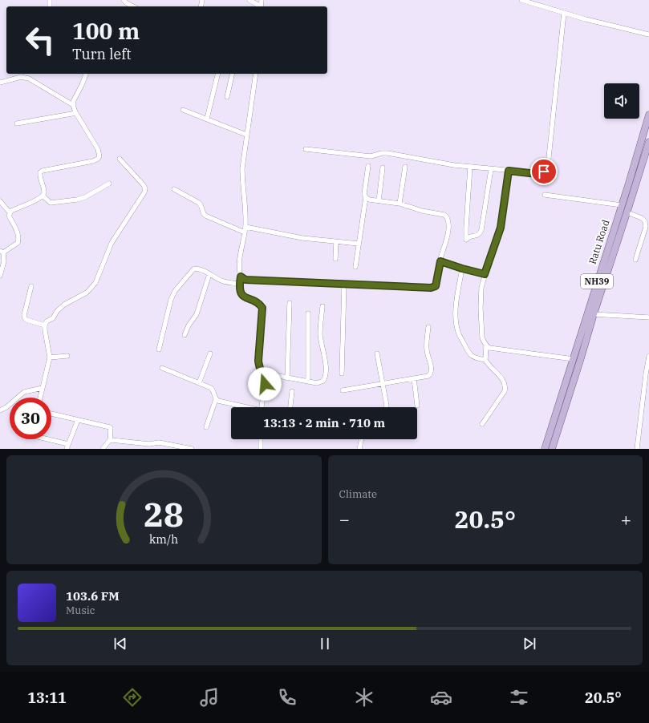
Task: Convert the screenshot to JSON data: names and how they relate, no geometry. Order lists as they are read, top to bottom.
{
  "streets": {
    "main road": ["Ratu Road", "NH39"]
  },
  "page": {
    "turn": ["100 m", "Turn left"],
    "limit": "30",
    "trip": "13:13 · 2 min · 710 m",
    "tile": "Climate",
    "heat": ["−", "20.5°", "+"],
    "song": ["103.6 FM", "Music"],
    "tabs": ["13:11", "20.5°"],
    "gauge": ["28", "km/h"]
  }
}
